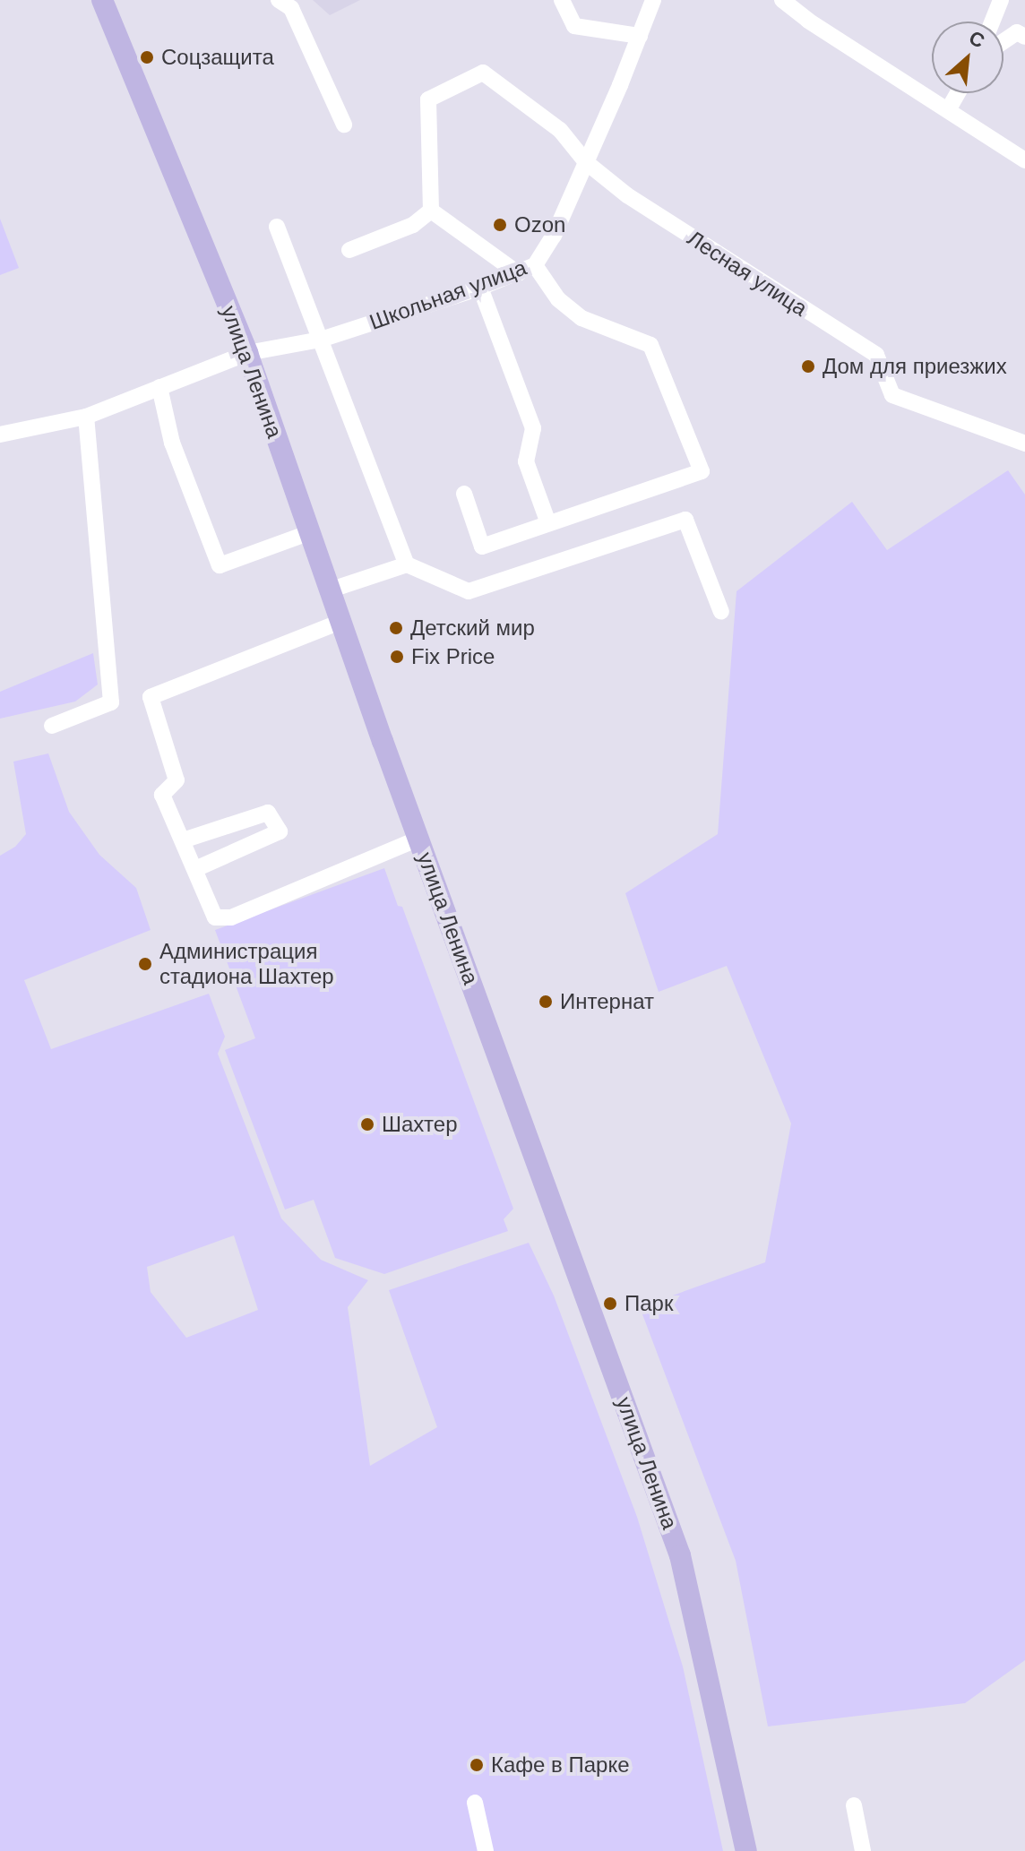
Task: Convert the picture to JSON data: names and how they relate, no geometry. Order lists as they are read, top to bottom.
{
  "streets": {
    "main road": ["улица Ленина"],
    "street": ["Лесная улица", "Школьная улица"]
  },
  "crossings": [
    ["Лесная улица", "Школьная улица"],
    ["Школьная улица", "улица Ленина"]
  ],
  "places": [
    "Соцзащита",
    "Ozon",
    "Дом для приезжих",
    "Детский мир",
    "Fix Price",
    "Администрация стадиона Шахтер",
    "Интернат",
    "Шахтер",
    "Парк",
    "Кафе в Парке"
  ],
  "north": "top right"
}
